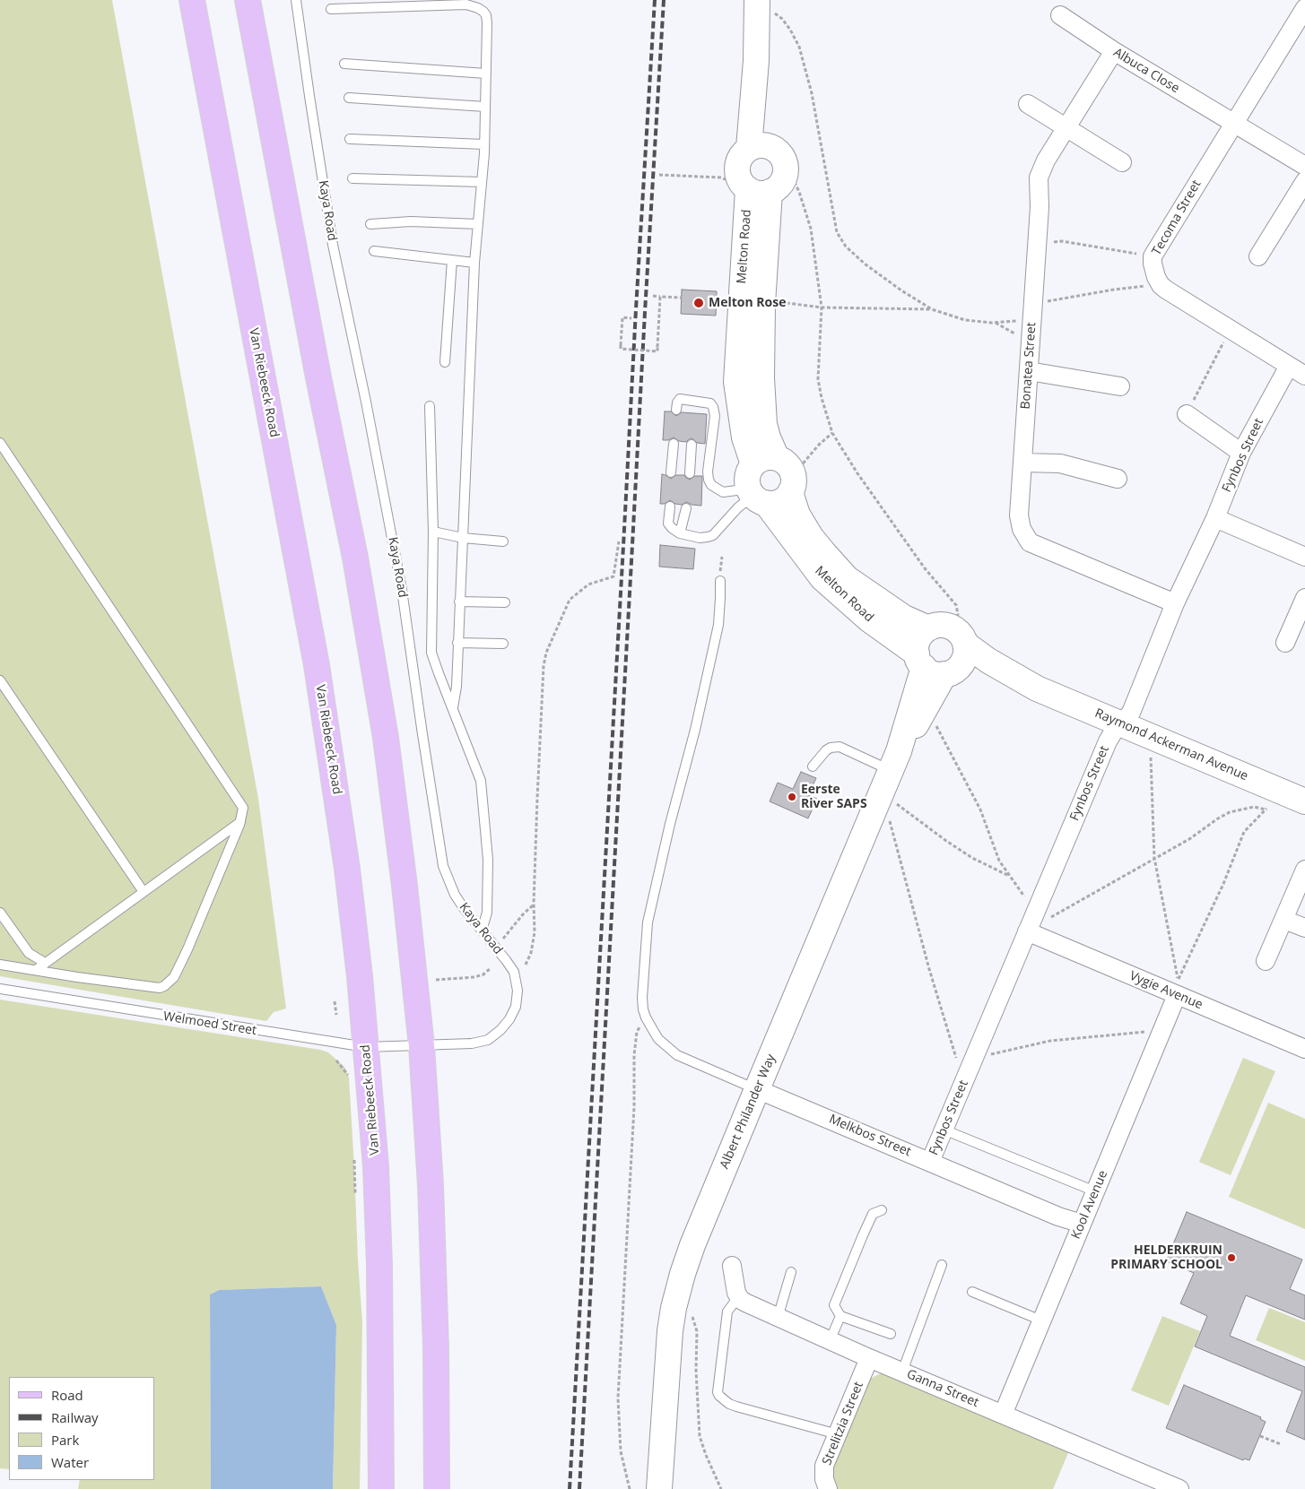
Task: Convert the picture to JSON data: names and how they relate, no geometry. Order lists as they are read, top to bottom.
{
  "streets": {
    "main road": ["Van Riebeeck Road"],
    "street": [
      "Albuca Close",
      "Tecoma Street",
      "Melton Road",
      "Bonatea Street",
      "Fynbos Street",
      "Raymond Ackerman Avenue",
      "Vygie Avenue",
      "Albert Philander Way",
      "Melkbos Street",
      "Kool Avenue",
      "Ganna Street",
      "Strelitzia Street"
    ],
    "lane": ["Kaya Road", "Welmoed Street"]
  },
  "crossings": [
    ["Albuca Close", "Tecoma Street"],
    ["Albuca Close", "Bonatea Street"],
    ["Kaya Road", "Welmoed Street"],
    ["Melton Road", "Raymond Ackerman Avenue"],
    ["Melton Road", "Albert Philander Way"],
    ["Bonatea Street", "Fynbos Street"],
    ["Van Riebeeck Road", "Welmoed Street"],
    ["Fynbos Street", "Raymond Ackerman Avenue"],
    ["Fynbos Street", "Vygie Avenue"],
    ["Fynbos Street", "Melkbos Street"],
    ["Raymond Ackerman Avenue", "Albert Philander Way"],
    ["Vygie Avenue", "Kool Avenue"],
    ["Albert Philander Way", "Melkbos Street"],
    ["Melkbos Street", "Kool Avenue"],
    ["Kool Avenue", "Ganna Street"],
    ["Ganna Street", "Strelitzia Street"]
  ],
  "places": ["Melton Rose", "Eerste River SAPS", "HELDERKRUIN PRIMARY SCHOOL"],
  "legend": [
    "Road",
    "Railway",
    "Park",
    "Water"
  ]
}
